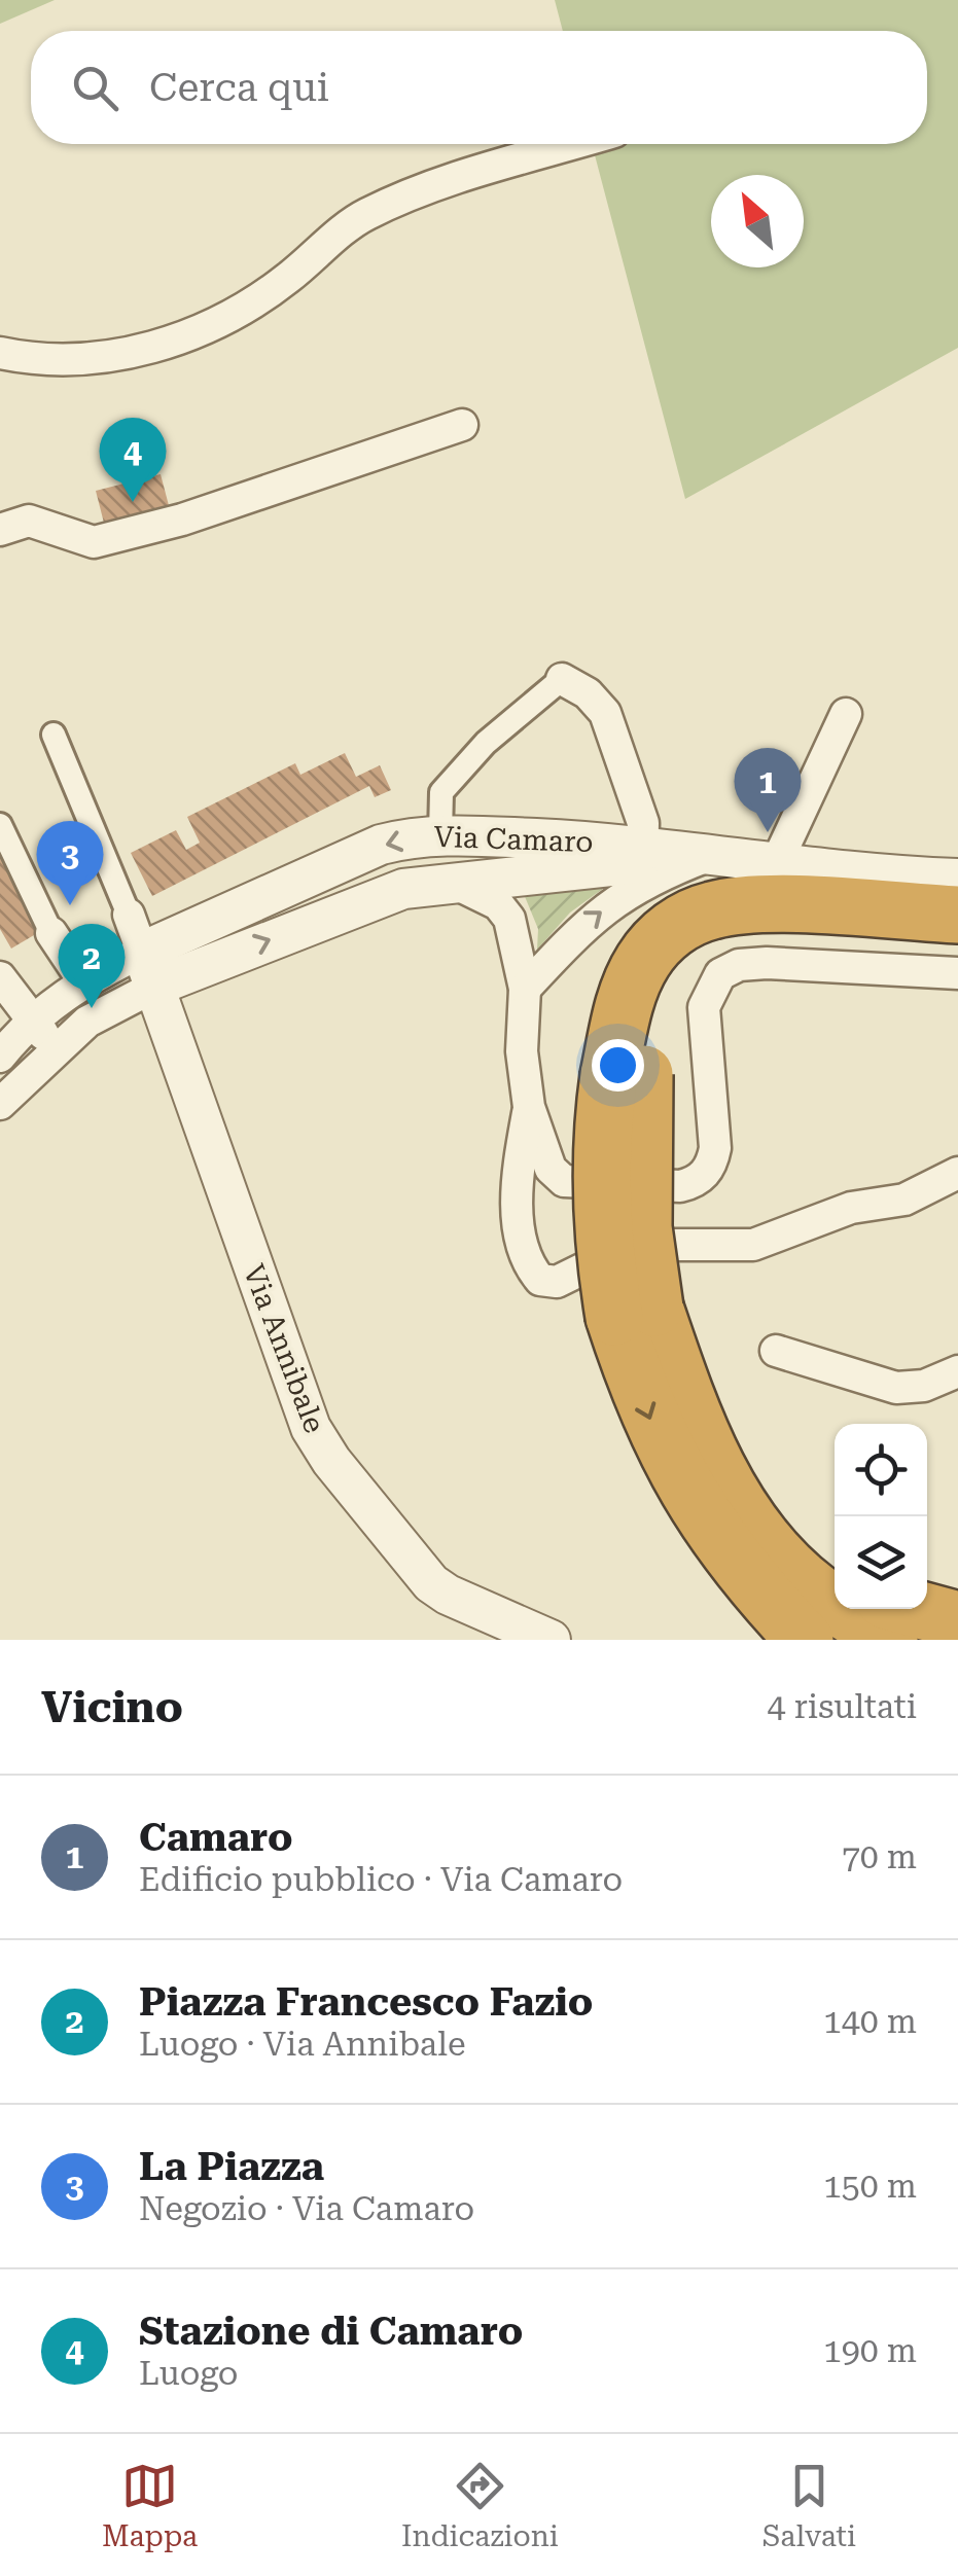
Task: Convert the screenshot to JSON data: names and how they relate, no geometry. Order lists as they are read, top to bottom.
{
  "streets": {
    "street": ["Via Camaro", "Via Annibale"]
  },
  "crossings": [
    ["Via Camaro", "Via Annibale"]
  ],
  "north": "top left",
  "page": {
    "search": "Cerca qui",
    "pins": [
      "4",
      "1",
      "3",
      "2"
    ],
    "heading": ["Vicino", "4 risultati"],
    "list": [
      {
        "mark": "1",
        "name": "Camaro",
        "note": "Edificio pubblico · Via Camaro",
        "value": "70 m"
      },
      {
        "mark": "2",
        "name": "Piazza Francesco Fazio",
        "note": "Luogo · Via Annibale",
        "value": "140 m"
      },
      {
        "mark": "3",
        "name": "La Piazza",
        "note": "Negozio · Via Camaro",
        "value": "150 m"
      },
      {
        "mark": "4",
        "name": "Stazione di Camaro",
        "note": "Luogo",
        "value": "190 m"
      }
    ],
    "nav": ["Mappa", "Indicazioni", "Salvati"]
  }
}
